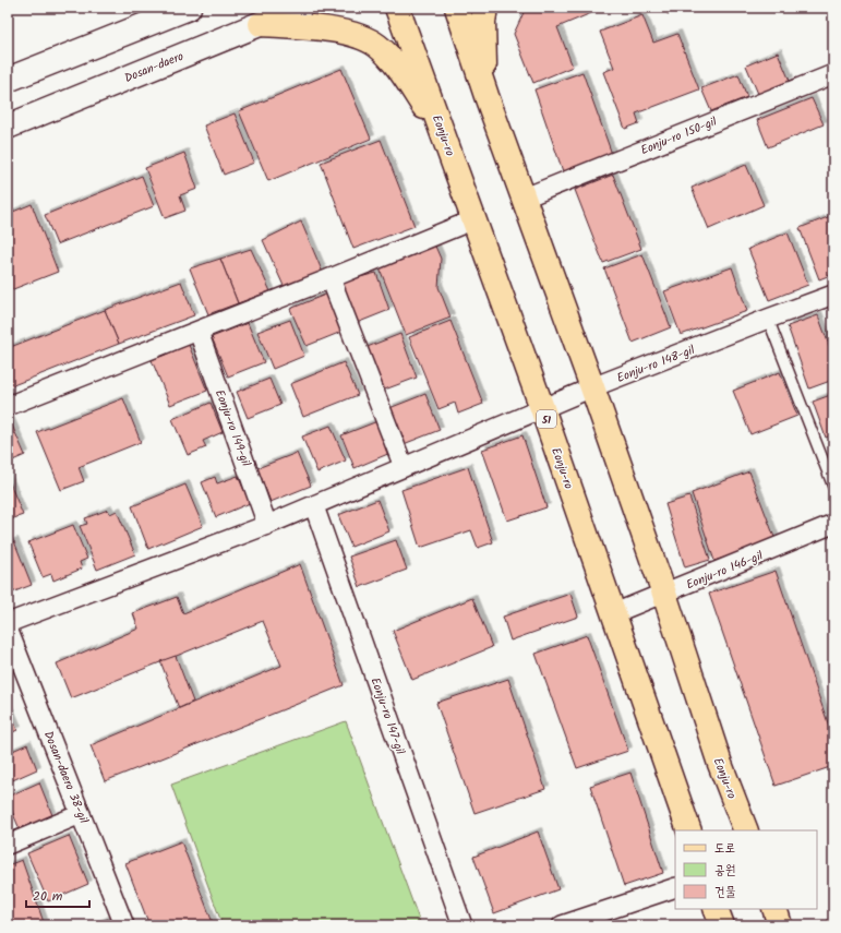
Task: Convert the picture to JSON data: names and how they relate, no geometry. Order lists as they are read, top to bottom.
{
  "streets": {
    "main road": ["Dosan-daero", "Eonju-ro", "51"],
    "street": [
      "Eonju-ro 150-gil",
      "Eonju-ro 148-gil",
      "Eonju-ro 149-gil",
      "Eonju-ro 146-gil",
      "Eonju-ro 147-gil",
      "Dosan-daero 38-gil"
    ]
  },
  "crossings": [
    ["Eonju-ro", "Eonju-ro 150-gil"],
    ["Eonju-ro", "Eonju-ro 148-gil"],
    ["Eonju-ro", "Eonju-ro 146-gil"]
  ],
  "legend": ["도로", "공원", "건물"],
  "scale_bar": "20 m"
}
